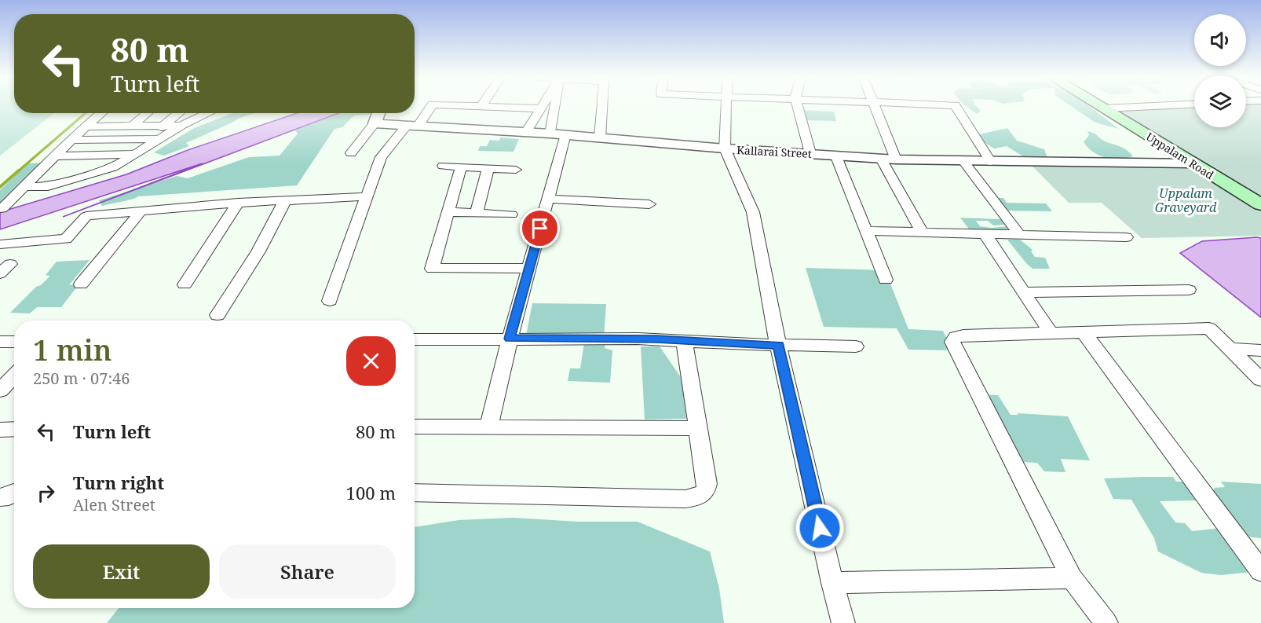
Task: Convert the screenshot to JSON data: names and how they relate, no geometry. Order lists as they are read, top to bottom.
{
  "streets": {
    "main road": ["Uppalam Road"],
    "street": ["Kallarai Street"]
  },
  "crossings": [
    ["Kallarai Street", "Uppalam Road"]
  ],
  "parks": ["Uppalam Graveyard"],
  "page": {
    "turn": ["80 m", "Turn left"],
    "heading": ["1 min", "250 m · 07:46"],
    "list": [
      {
        "name": "Turn left",
        "value": "80 m"
      },
      {
        "name": "Turn right",
        "note": "Alen Street",
        "value": "100 m"
      }
    ],
    "buttons": ["Exit", "Share"]
  }
}
